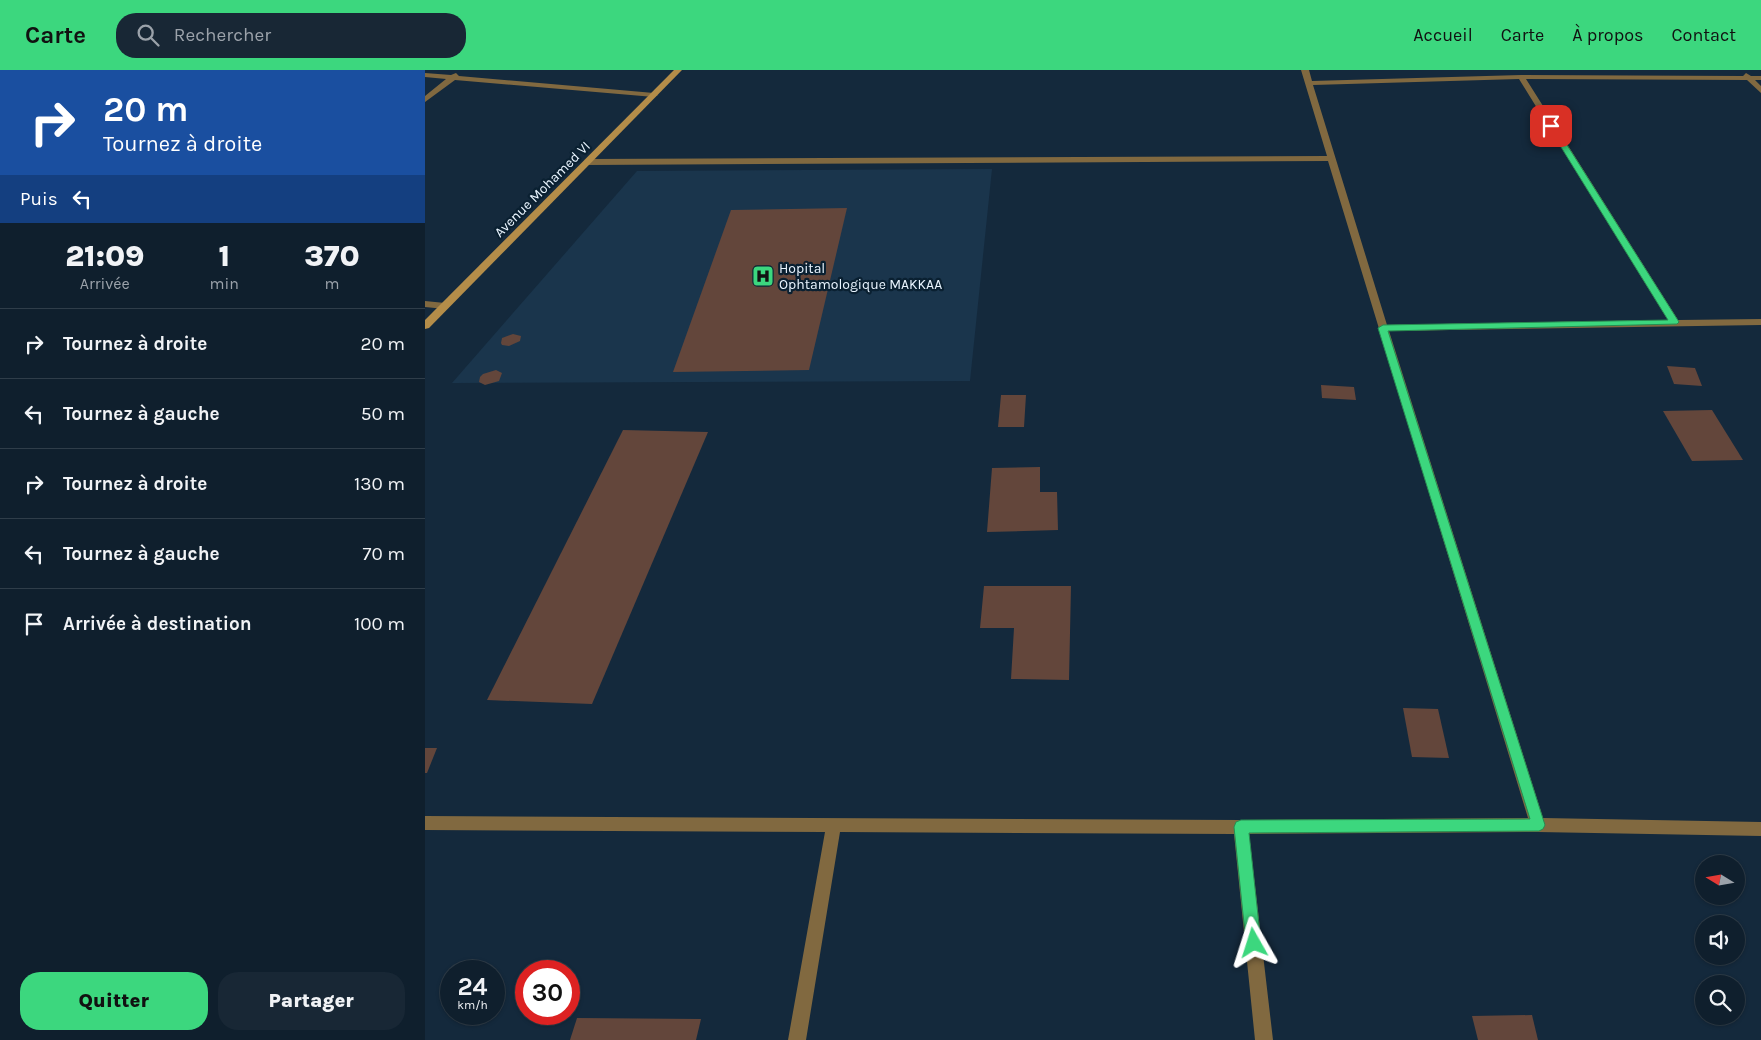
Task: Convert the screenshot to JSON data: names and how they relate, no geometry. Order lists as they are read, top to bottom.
{
  "streets": {
    "street": ["Avenue Mohamed VI"]
  },
  "places": {
    "hospital": ["Hopital Ophtamologique MAKKAA"]
  },
  "north": "left",
  "page": {
    "header": "Carte",
    "search": "Rechercher",
    "nav": [
      "Accueil",
      "Carte",
      "À propos",
      "Contact"
    ],
    "turn": ["20 m", "Tournez à droite"],
    "then": "Puis",
    "eta": [
      "21:09",
      "Arrivée",
      "1",
      "min",
      "370",
      "m"
    ],
    "list": [
      {
        "name": "Tournez à droite",
        "value": "20 m"
      },
      {
        "name": "Tournez à gauche",
        "value": "50 m"
      },
      {
        "name": "Tournez à droite",
        "value": "130 m"
      },
      {
        "name": "Tournez à gauche",
        "value": "70 m"
      },
      {
        "name": "Arrivée à destination",
        "value": "100 m"
      }
    ],
    "speed": "24 km/h",
    "limit": "30",
    "buttons": ["Quitter", "Partager"]
  }
}
